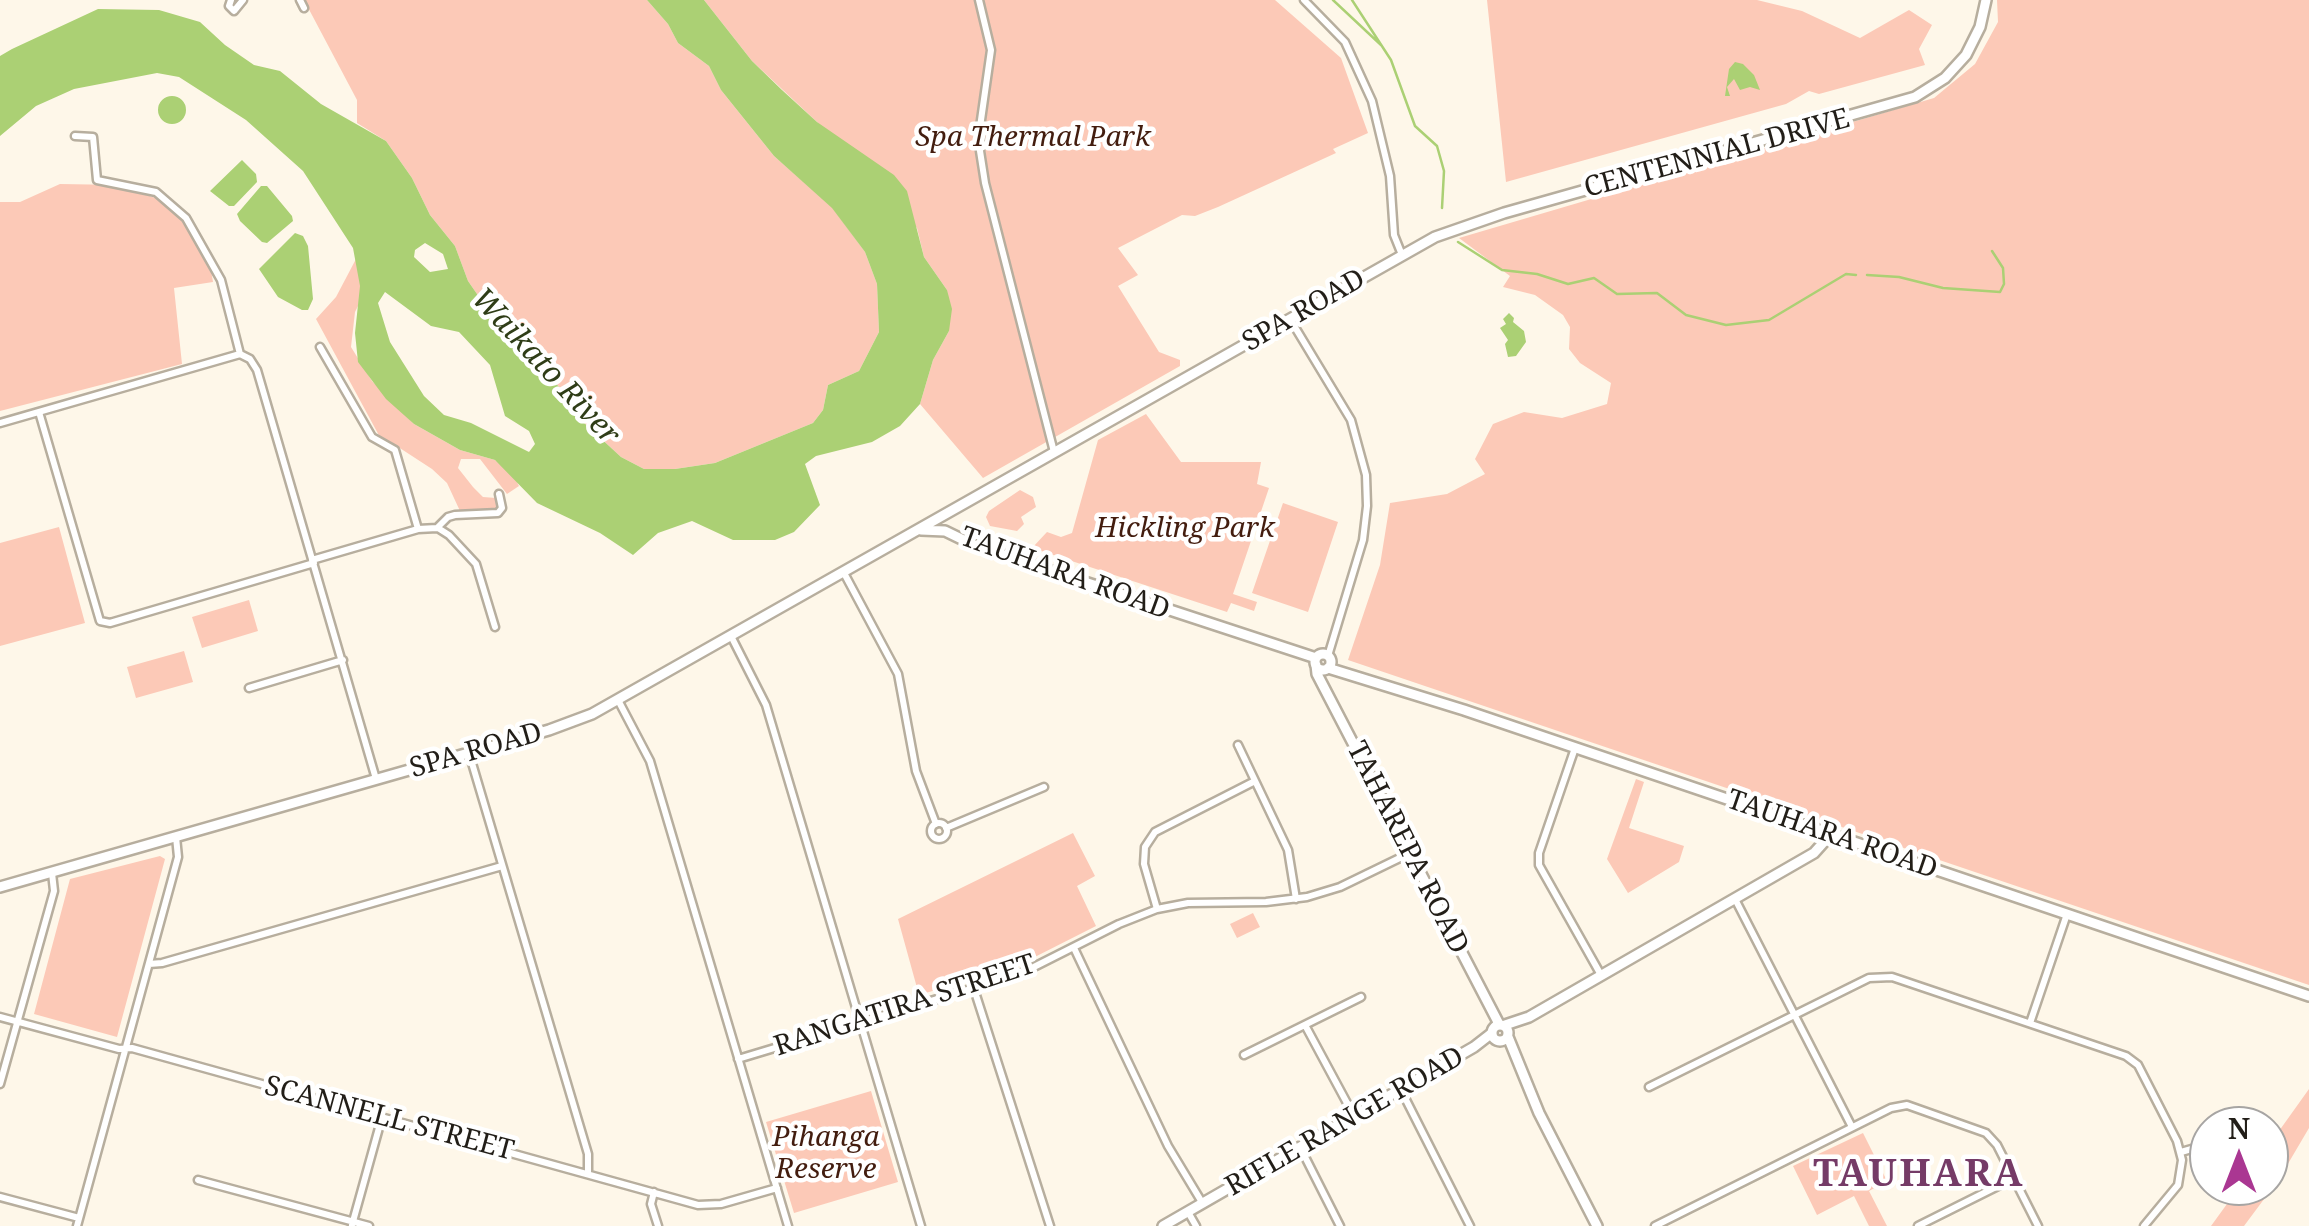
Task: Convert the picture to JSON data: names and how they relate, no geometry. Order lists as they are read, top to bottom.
{
  "streets": {
    "main road": [
      "CENTENNIAL DRIVE",
      "SPA ROAD",
      "TAUHARA ROAD",
      "TAHAREPA ROAD",
      "RIFLE RANGE ROAD"
    ],
    "street": ["RANGATIRA STREET", "SCANNELL STREET"]
  },
  "crossings": [
    ["CENTENNIAL DRIVE", "SPA ROAD"],
    ["TAUHARA ROAD", "TAHAREPA ROAD"],
    ["TAUHARA ROAD", "RIFLE RANGE ROAD"],
    ["TAHAREPA ROAD", "RANGATIRA STREET"],
    ["TAHAREPA ROAD", "RIFLE RANGE ROAD"]
  ],
  "districts": ["TAUHARA"],
  "water": ["Waikato River"],
  "parks": ["Spa Thermal Park", "Hickling Park", "Pihanga Reserve"],
  "north": "top"
}
